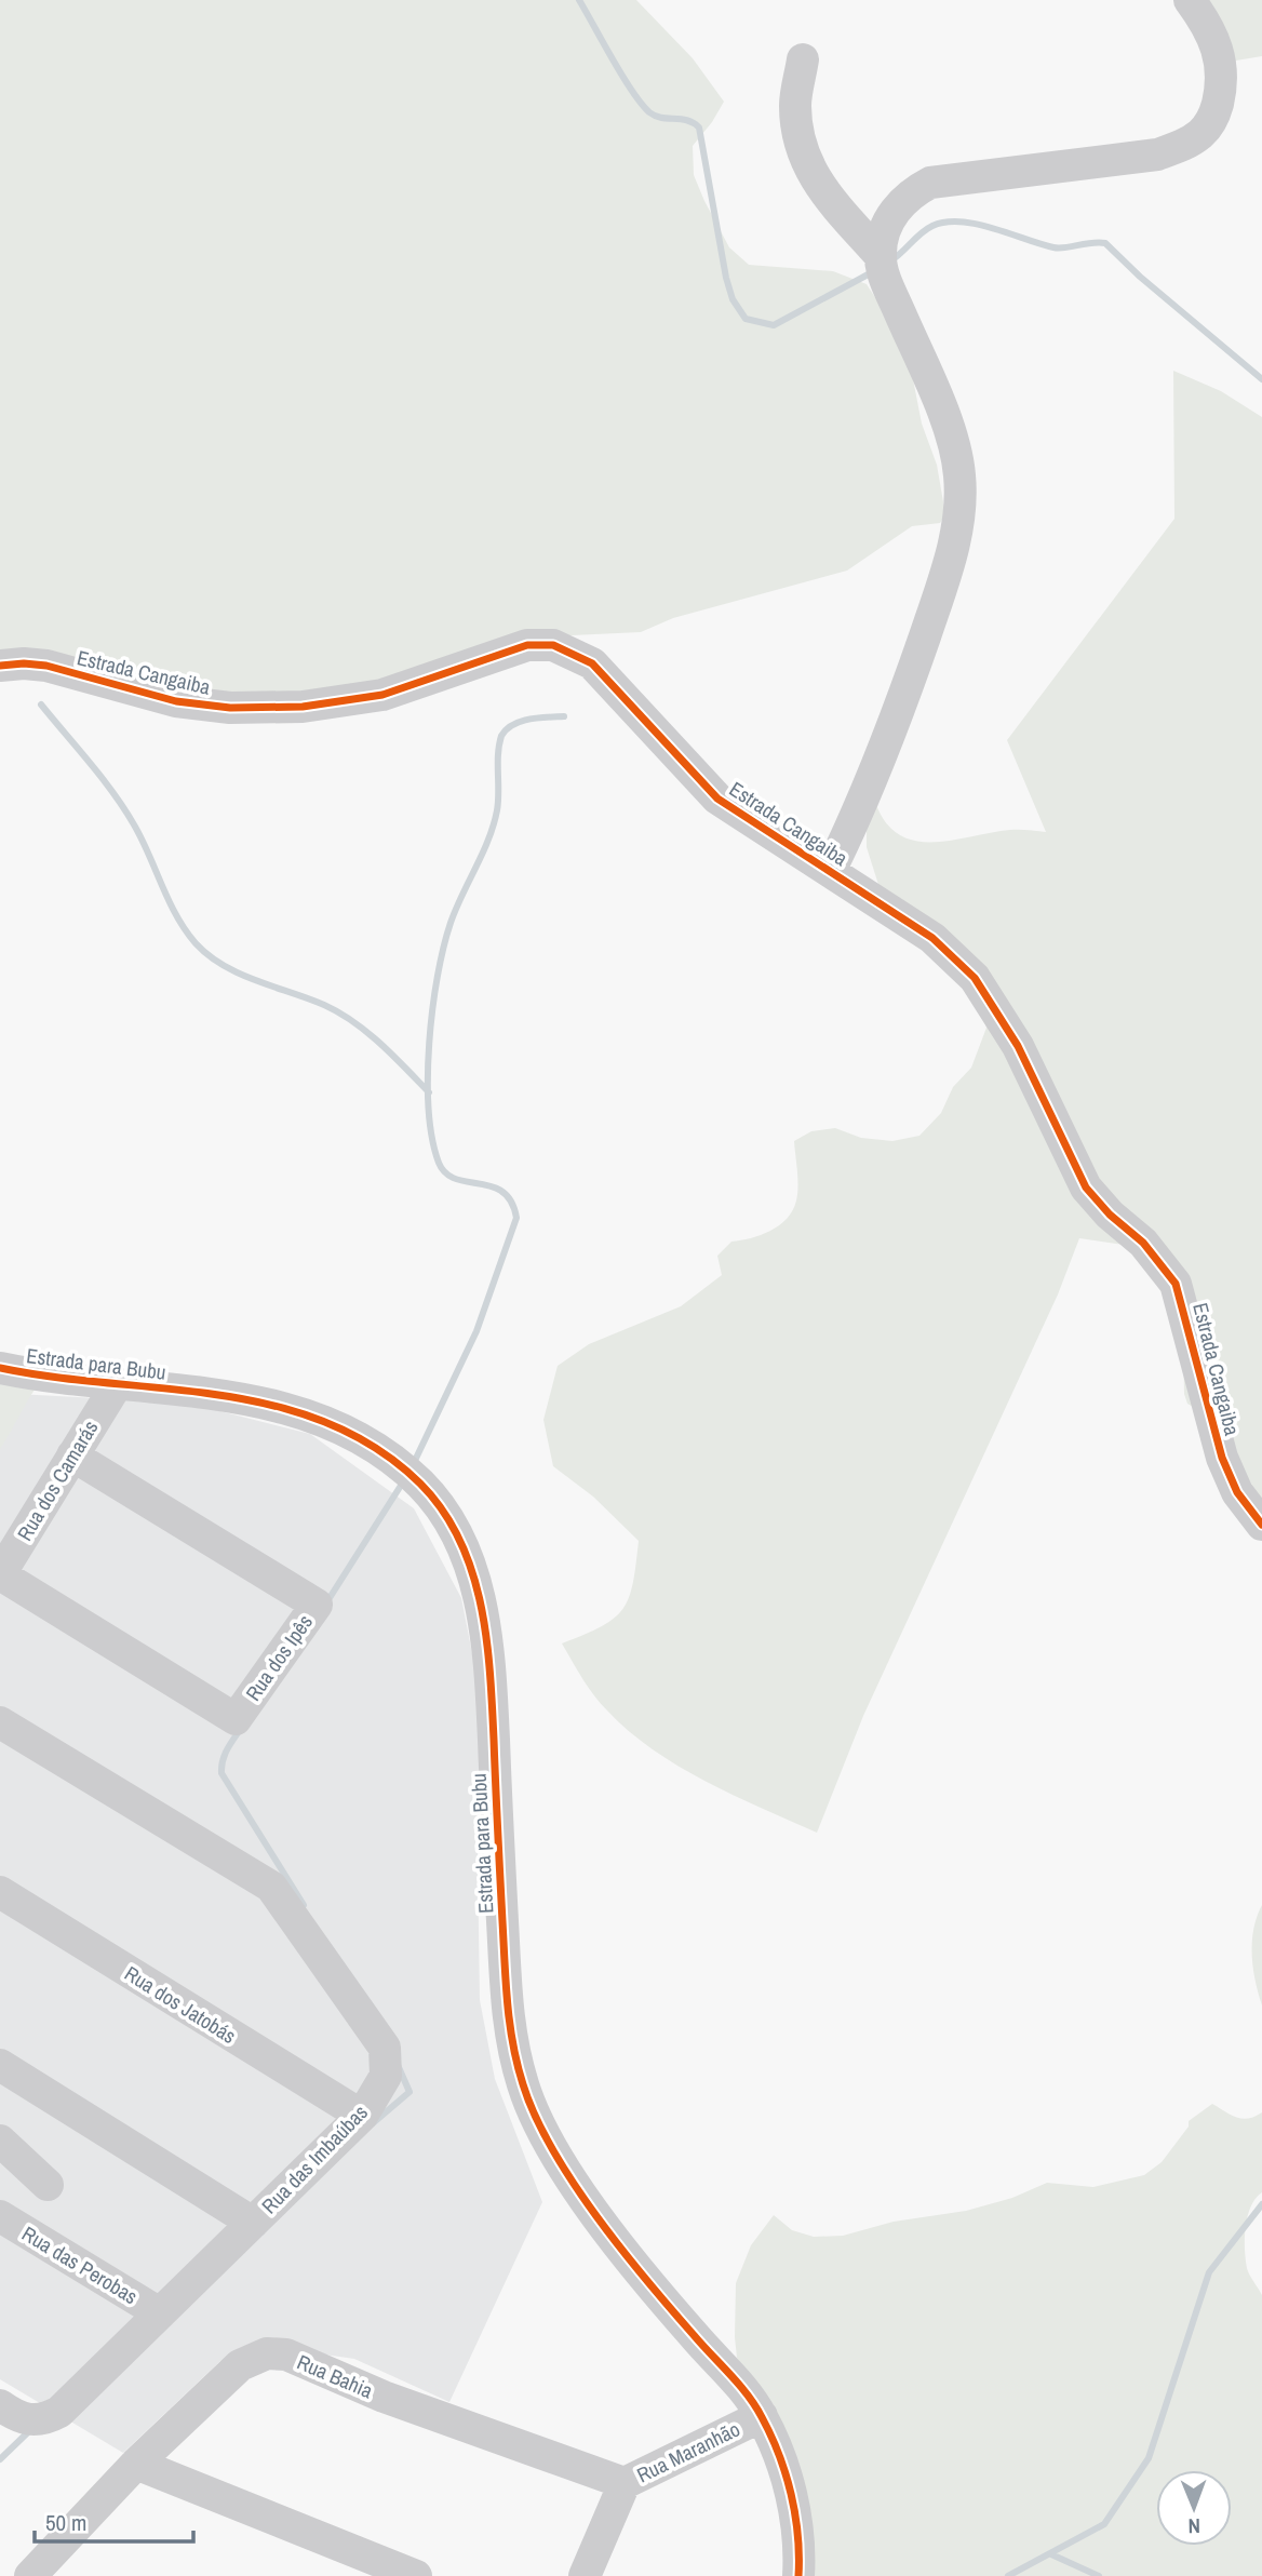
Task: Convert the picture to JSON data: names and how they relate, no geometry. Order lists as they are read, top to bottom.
{
  "streets": {
    "street": [
      "Estrada Cangaiba",
      "Estrada para Bubu",
      "Rua dos Camarás",
      "Rua dos Ipês",
      "Rua dos Jatobás",
      "Rua das Imbaúbas",
      "Rua das Perobas",
      "Rua Bahia",
      "Rua Maranhão"
    ]
  },
  "crossings": [
    ["Estrada para Bubu", "Rua dos Camarás"],
    ["Estrada para Bubu", "Rua Maranhão"],
    ["Rua dos Camarás", "Rua dos Ipês"],
    ["Rua dos Jatobás", "Rua das Imbaúbas"],
    ["Rua das Imbaúbas", "Rua das Perobas"],
    ["Rua Bahia", "Rua Maranhão"]
  ],
  "scale_bar": "50 m",
  "north": "bottom"
}
